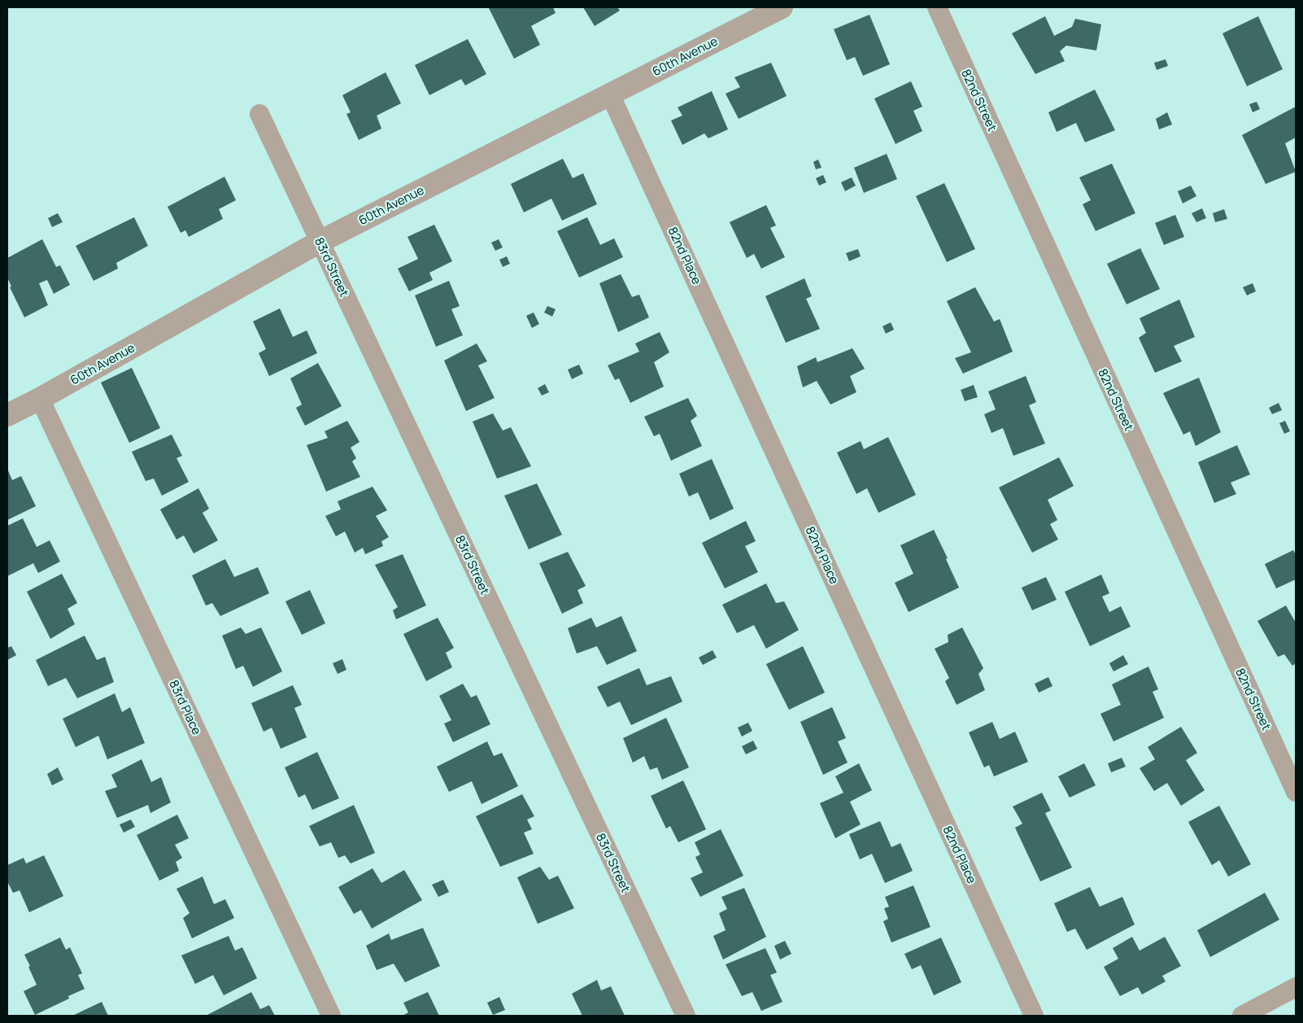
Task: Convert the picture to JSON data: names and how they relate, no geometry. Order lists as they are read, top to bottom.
{
  "streets": {
    "street": [
      "60th Avenue",
      "82nd Street",
      "82nd Place",
      "83rd Street",
      "83rd Place"
    ]
  },
  "crossings": [
    ["60th Avenue", "82nd Place"],
    ["60th Avenue", "83rd Street"],
    ["60th Avenue", "83rd Place"]
  ]
}
